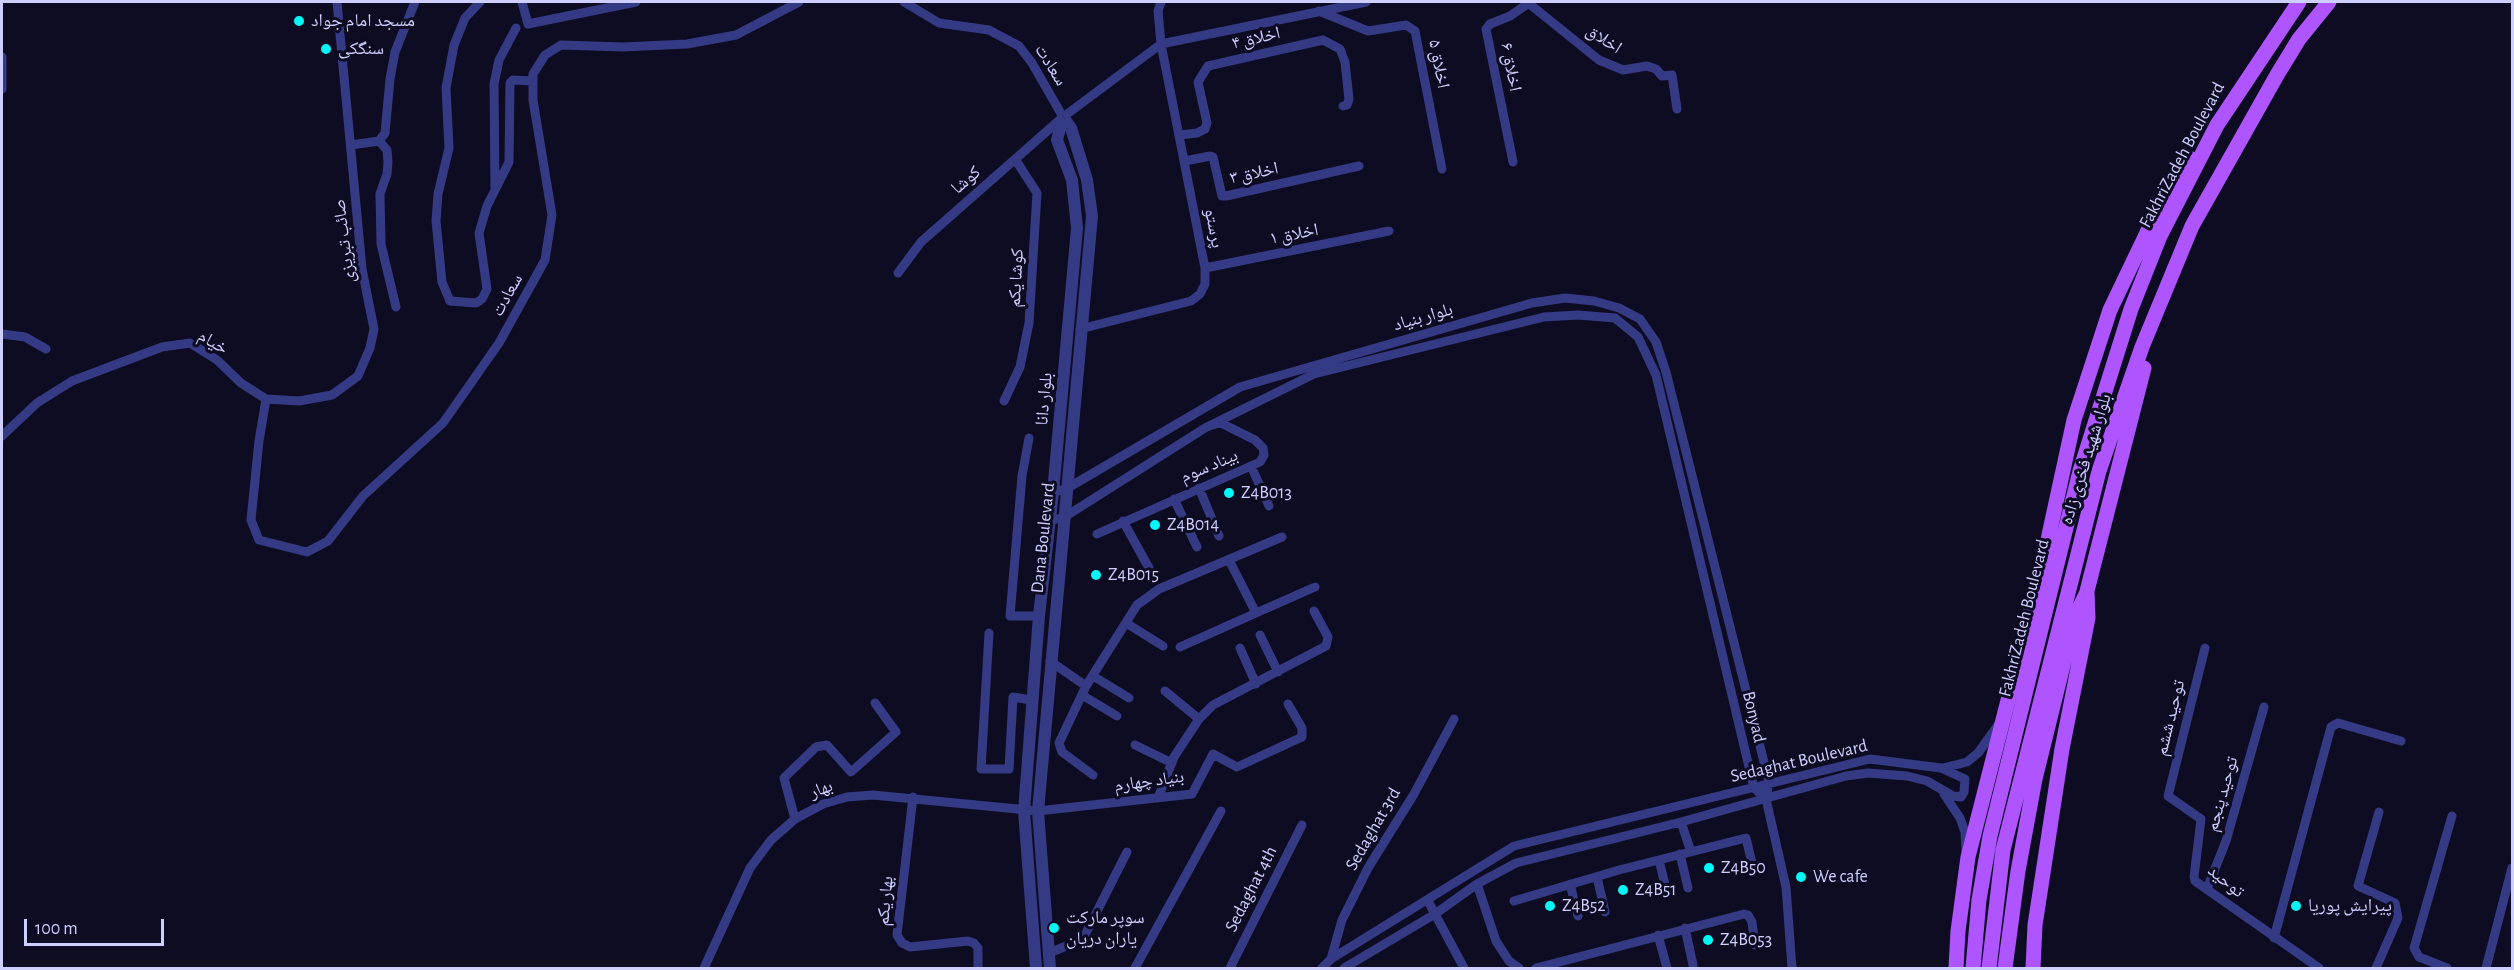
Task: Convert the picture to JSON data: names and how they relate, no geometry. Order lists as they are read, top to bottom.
{
  "streets": {
    "main road": ["FakhriZadeh Boulevard", "بلوار شهید فخری زاده"],
    "street": [
      "اخلاق ۴",
      "اخلاق",
      "اخلاق ۵",
      "سعادت",
      "اخلاق ۶",
      "اخلاق ۳",
      "کوشا",
      "پرستو",
      "اخلاق ۱",
      "صائب تبریزی",
      "کوشا یکم",
      "بلوار بنیاد",
      "خیام",
      "بلوار دانا",
      "بیناد سوم",
      "Dana Boulevard",
      "Bonyad",
      "توحید ششم",
      "Sedaghat Boulevard",
      "بنیاد چهارم",
      "بهار",
      "توحید پنجم",
      "Sedaghat 3rd",
      "توحید",
      "Sedaghat 4th",
      "بهار یکم"
    ]
  },
  "crossings": [
    ["اخلاق ۴", "پرستو"],
    ["اخلاق", "اخلاق ۶"],
    ["سعادت", "کوشا"],
    ["سعادت", "صائب تبریزی"],
    ["سعادت", "خیام"],
    ["سعادت", "بلوار دانا"],
    ["سعادت", "Dana Boulevard"],
    ["اخلاق ۳", "پرستو"],
    ["کوشا", "کوشا یکم"],
    ["کوشا", "بلوار دانا"],
    ["کوشا", "Dana Boulevard"],
    ["پرستو", "اخلاق ۱"],
    ["پرستو", "Dana Boulevard"],
    ["صائب تبریزی", "خیام"],
    ["بلوار بنیاد", "بلوار دانا"],
    ["بلوار بنیاد", "بیناد سوم"],
    ["بلوار بنیاد", "Dana Boulevard"],
    ["بلوار بنیاد", "Bonyad"],
    ["بلوار بنیاد", "Sedaghat Boulevard"],
    ["بلوار دانا", "Dana Boulevard"],
    ["بلوار دانا", "بهار"],
    ["Dana Boulevard", "بنیاد چهارم"],
    ["Dana Boulevard", "بهار"],
    ["Bonyad", "Sedaghat Boulevard"],
    ["توحید ششم", "توحید"],
    ["Sedaghat Boulevard", "Sedaghat 3rd"],
    ["بنیاد چهارم", "بهار"],
    ["بهار", "بهار یکم"],
    ["توحید پنجم", "توحید"]
  ],
  "places": [
    "مسجد امام جواد",
    "سنگکی",
    "Z4B013",
    "Z4B014",
    "Z4B015",
    "Z4B50",
    "We cafe",
    "Z4B51",
    "Z4B52",
    "پیرایش پوریا",
    "سوپر مارکت یاران دریان",
    "Z4B053"
  ],
  "scale_bar": "100 m"
}
